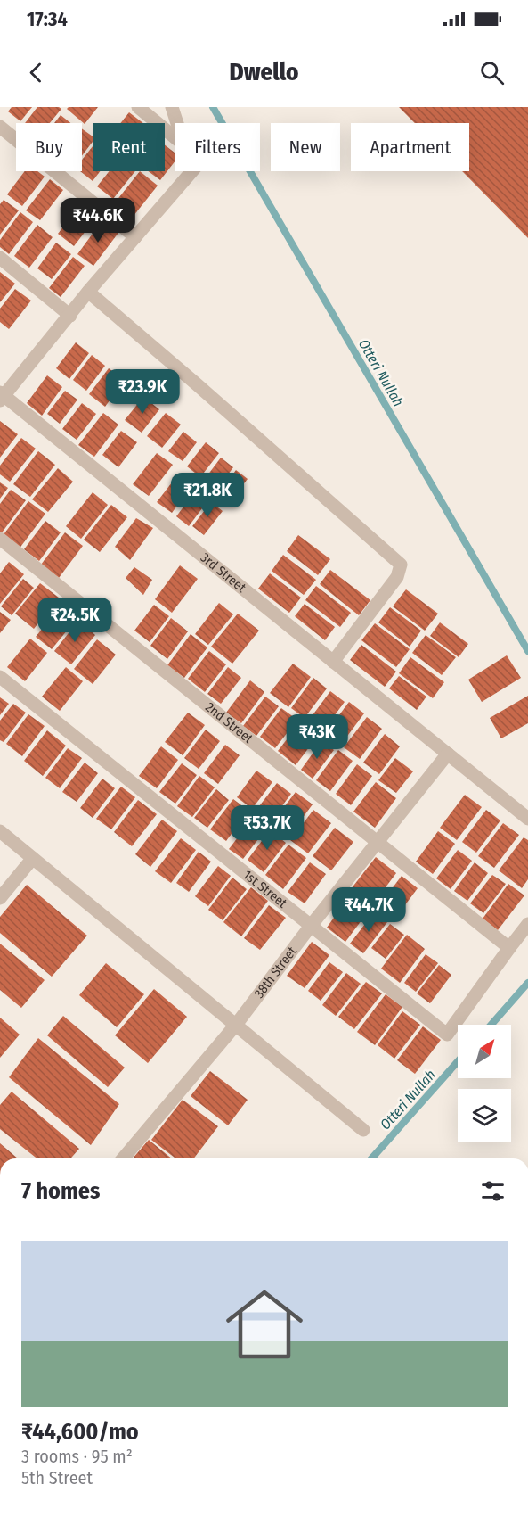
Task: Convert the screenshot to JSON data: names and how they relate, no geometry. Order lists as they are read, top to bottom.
{
  "streets": {
    "street": [
      "3rd Street",
      "2nd Street",
      "1st Street",
      "38th Street"
    ]
  },
  "crossings": [
    ["3rd Street", "38th Street"],
    ["2nd Street", "1st Street"],
    ["2nd Street", "38th Street"],
    ["1st Street", "38th Street"]
  ],
  "water": ["Otteri Nullah"],
  "north": "top right",
  "page": {
    "status": "17:34",
    "header": "Dwello",
    "chip": [
      "Buy",
      "Rent",
      "Filters",
      "New",
      "Apartment"
    ],
    "price": [
      "₹44.6K",
      "₹23.9K",
      "₹21.8K",
      "₹24.5K",
      "₹43K",
      "₹53.7K",
      "₹44.7K"
    ],
    "heading": "7 homes",
    "list": [
      {
        "name": "₹44,600/mo",
        "note": "3 rooms · 95 m² · 5th Street"
      }
    ]
  }
}
